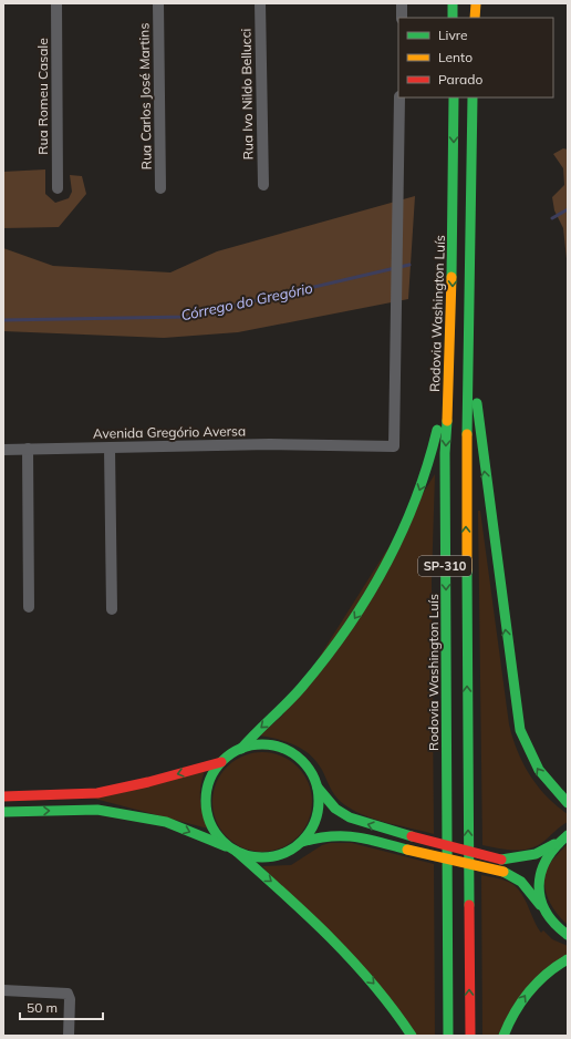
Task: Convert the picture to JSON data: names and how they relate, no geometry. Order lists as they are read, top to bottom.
{
  "streets": {
    "main road": ["Rodovia Washington Luís", "SP-310"],
    "street": [
      "Rua Ivo Nildo Bellucci",
      "Rua Romeu Casale",
      "Rua Carlos José Martins",
      "Avenida Gregório Aversa"
    ]
  },
  "water": ["Córrego do Gregório"],
  "legend": ["Livre", "Lento", "Parado"],
  "scale_bar": "50 m"
}
